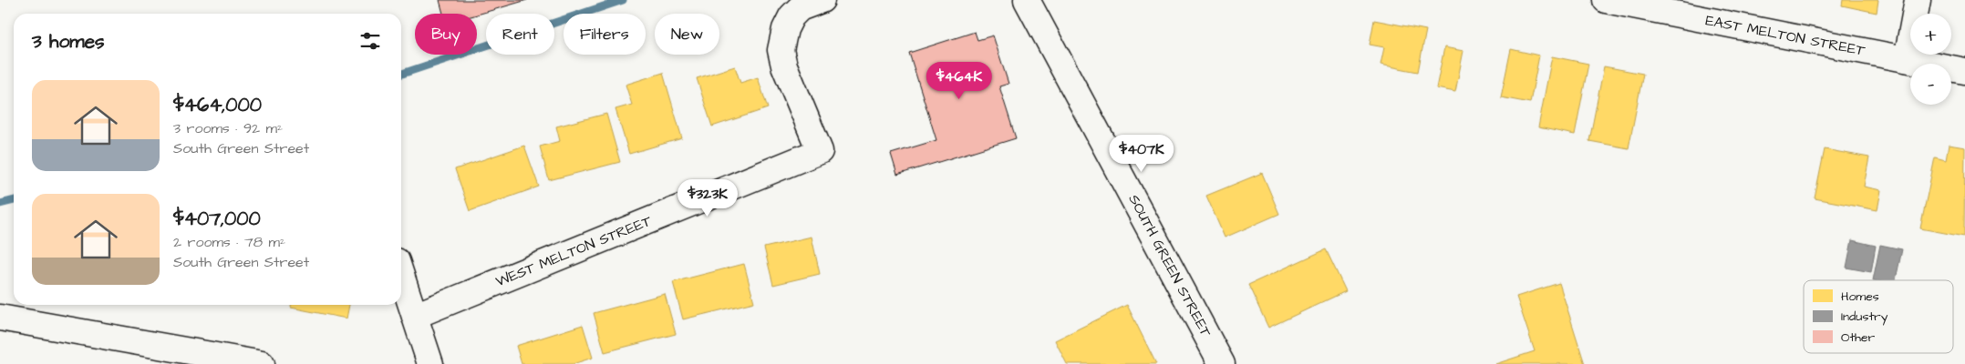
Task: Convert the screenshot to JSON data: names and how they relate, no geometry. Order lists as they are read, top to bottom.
{
  "streets": {
    "street": ["EAST MELTON STREET", "WEST MELTON STREET", "SOUTH GREEN STREET"]
  },
  "legend": ["Homes", "Industry", "Other"],
  "page": {
    "map_buttons": ["+", "−"],
    "chip": [
      "Buy",
      "Rent",
      "Filters",
      "New"
    ],
    "heading": "3 homes",
    "price": ["$464K", "$407K", "$323K"],
    "list": [
      {
        "name": "$464,000",
        "note": "3 rooms · 92 m² · South Green Street"
      },
      {
        "name": "$407,000",
        "note": "2 rooms · 78 m² · South Green Street"
      }
    ]
  }
}
